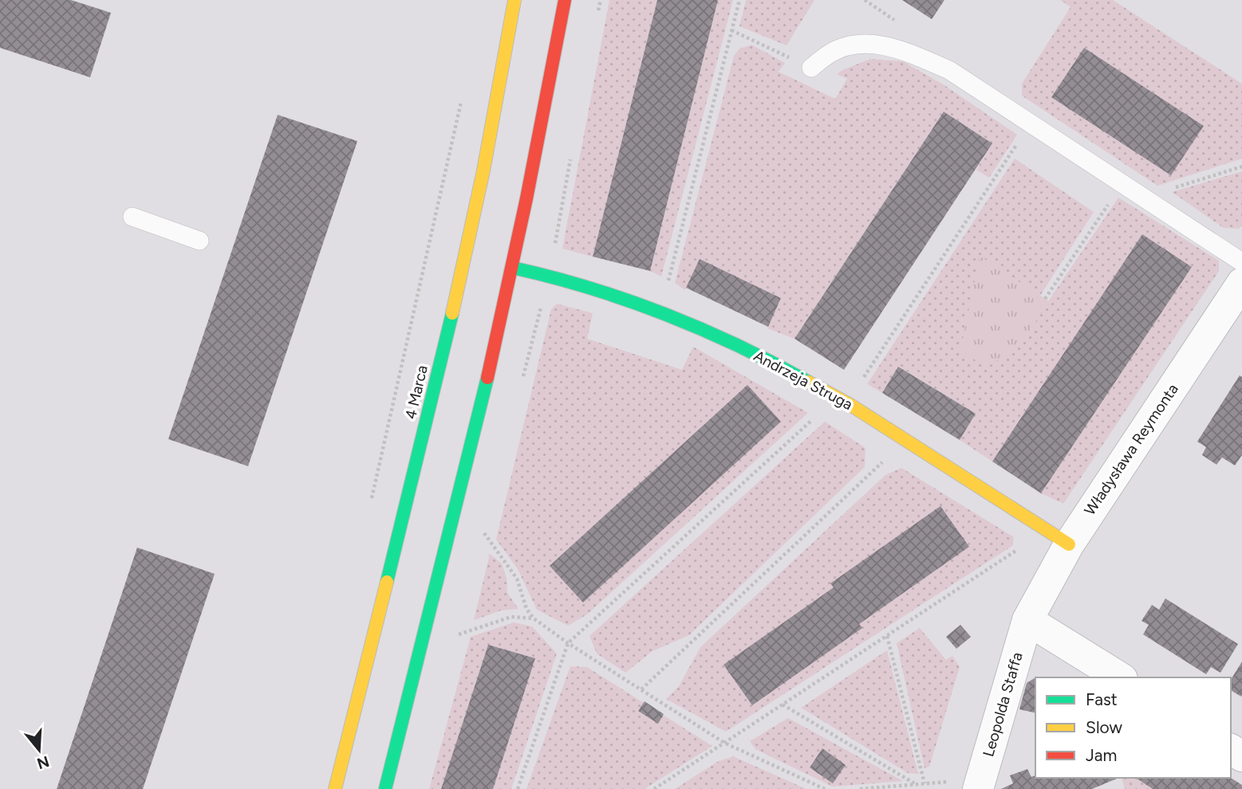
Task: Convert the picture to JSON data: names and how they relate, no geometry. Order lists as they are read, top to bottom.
{
  "streets": {
    "main road": ["Andrzeja Struga", "4 Marca"],
    "street": ["Władysława Reymonta", "Leopolda Staffa"]
  },
  "crossings": [
    ["Andrzeja Struga", "Władysława Reymonta"],
    ["Władysława Reymonta", "Leopolda Staffa"]
  ],
  "legend": ["Fast", "Slow", "Jam"],
  "north": "bottom"
}
